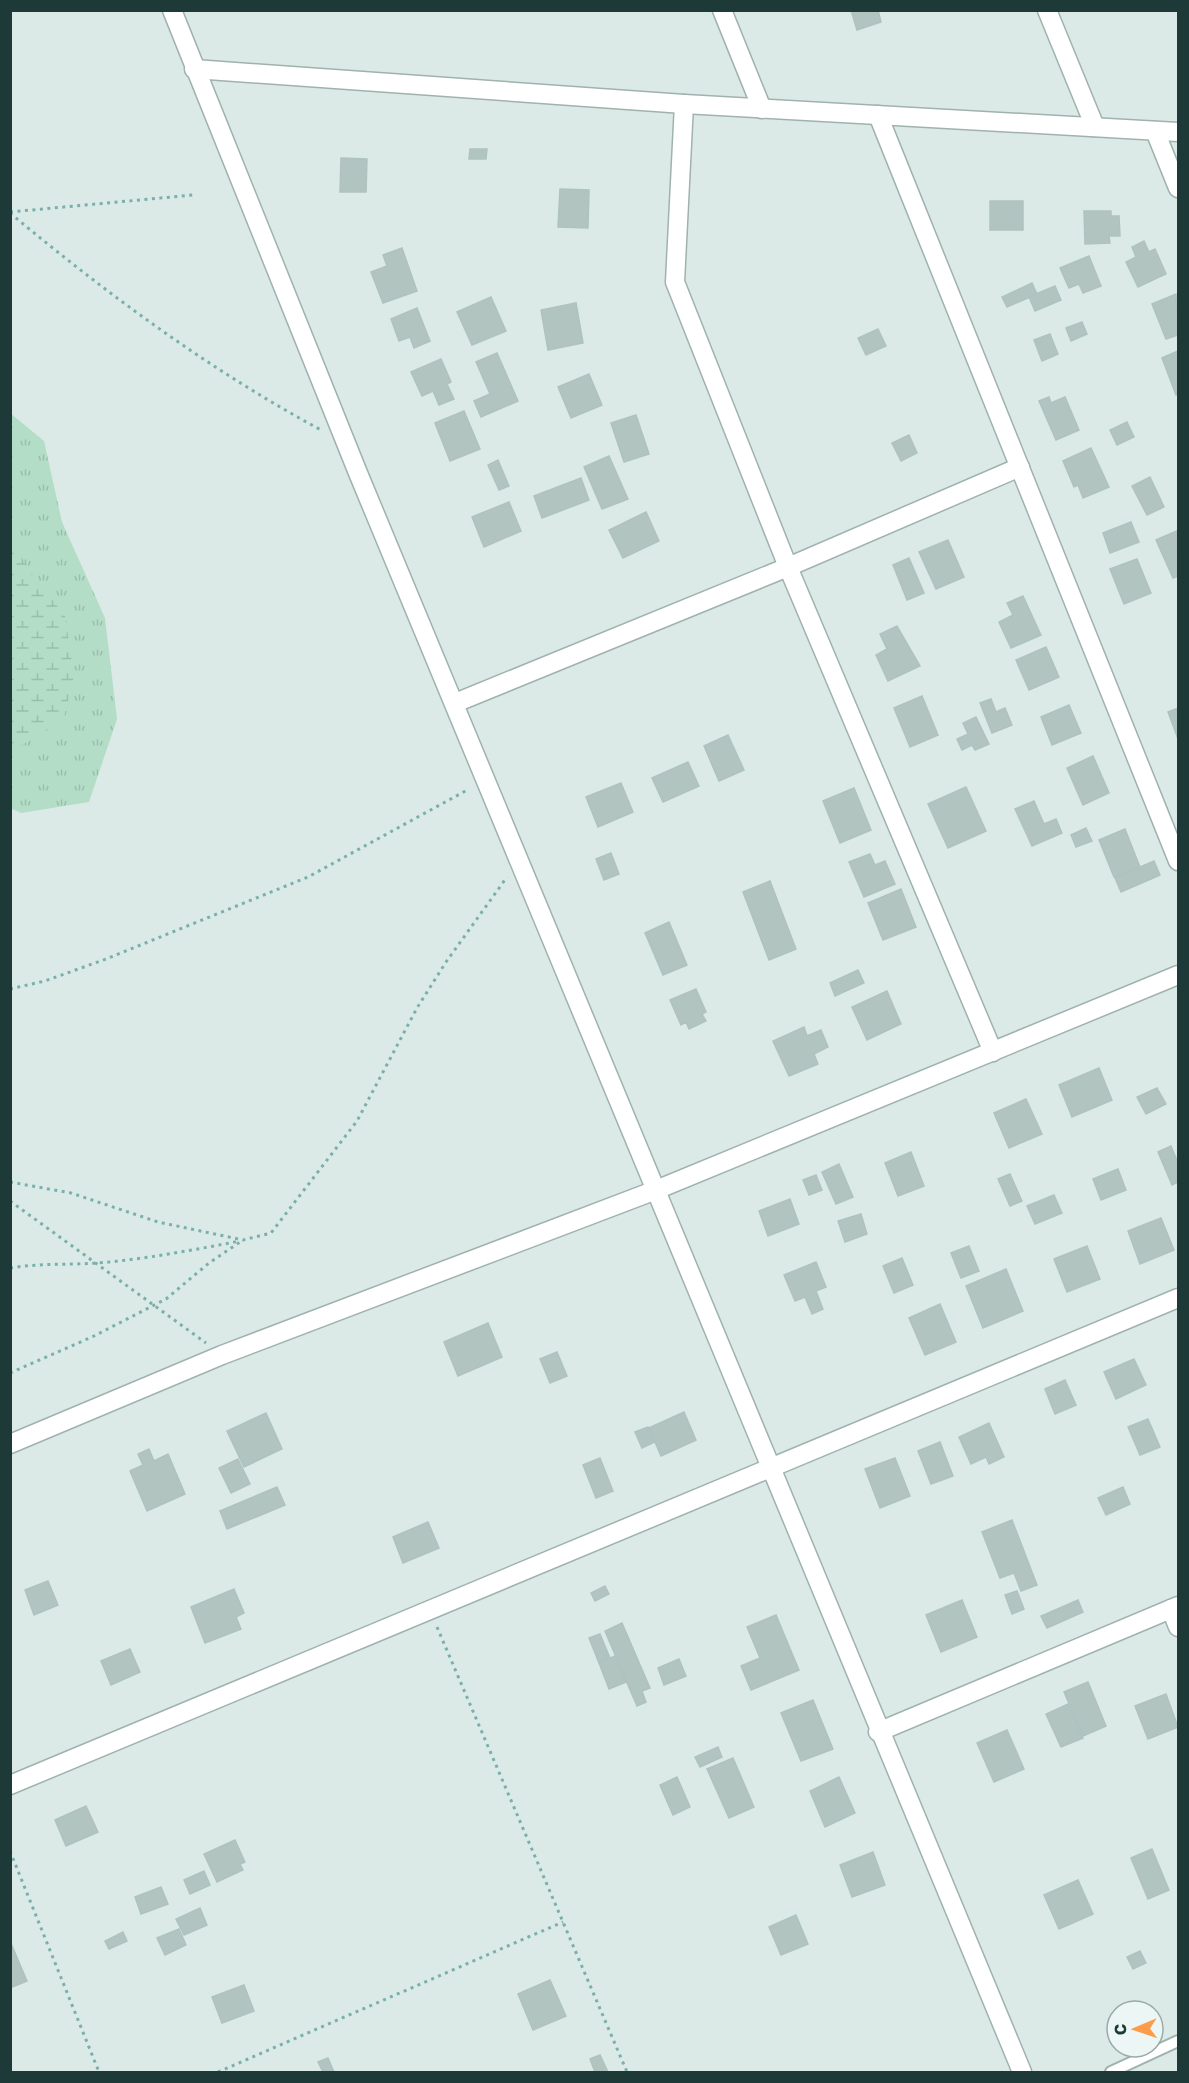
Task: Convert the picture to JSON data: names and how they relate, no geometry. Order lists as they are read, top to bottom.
{
  "north": "left"
}
